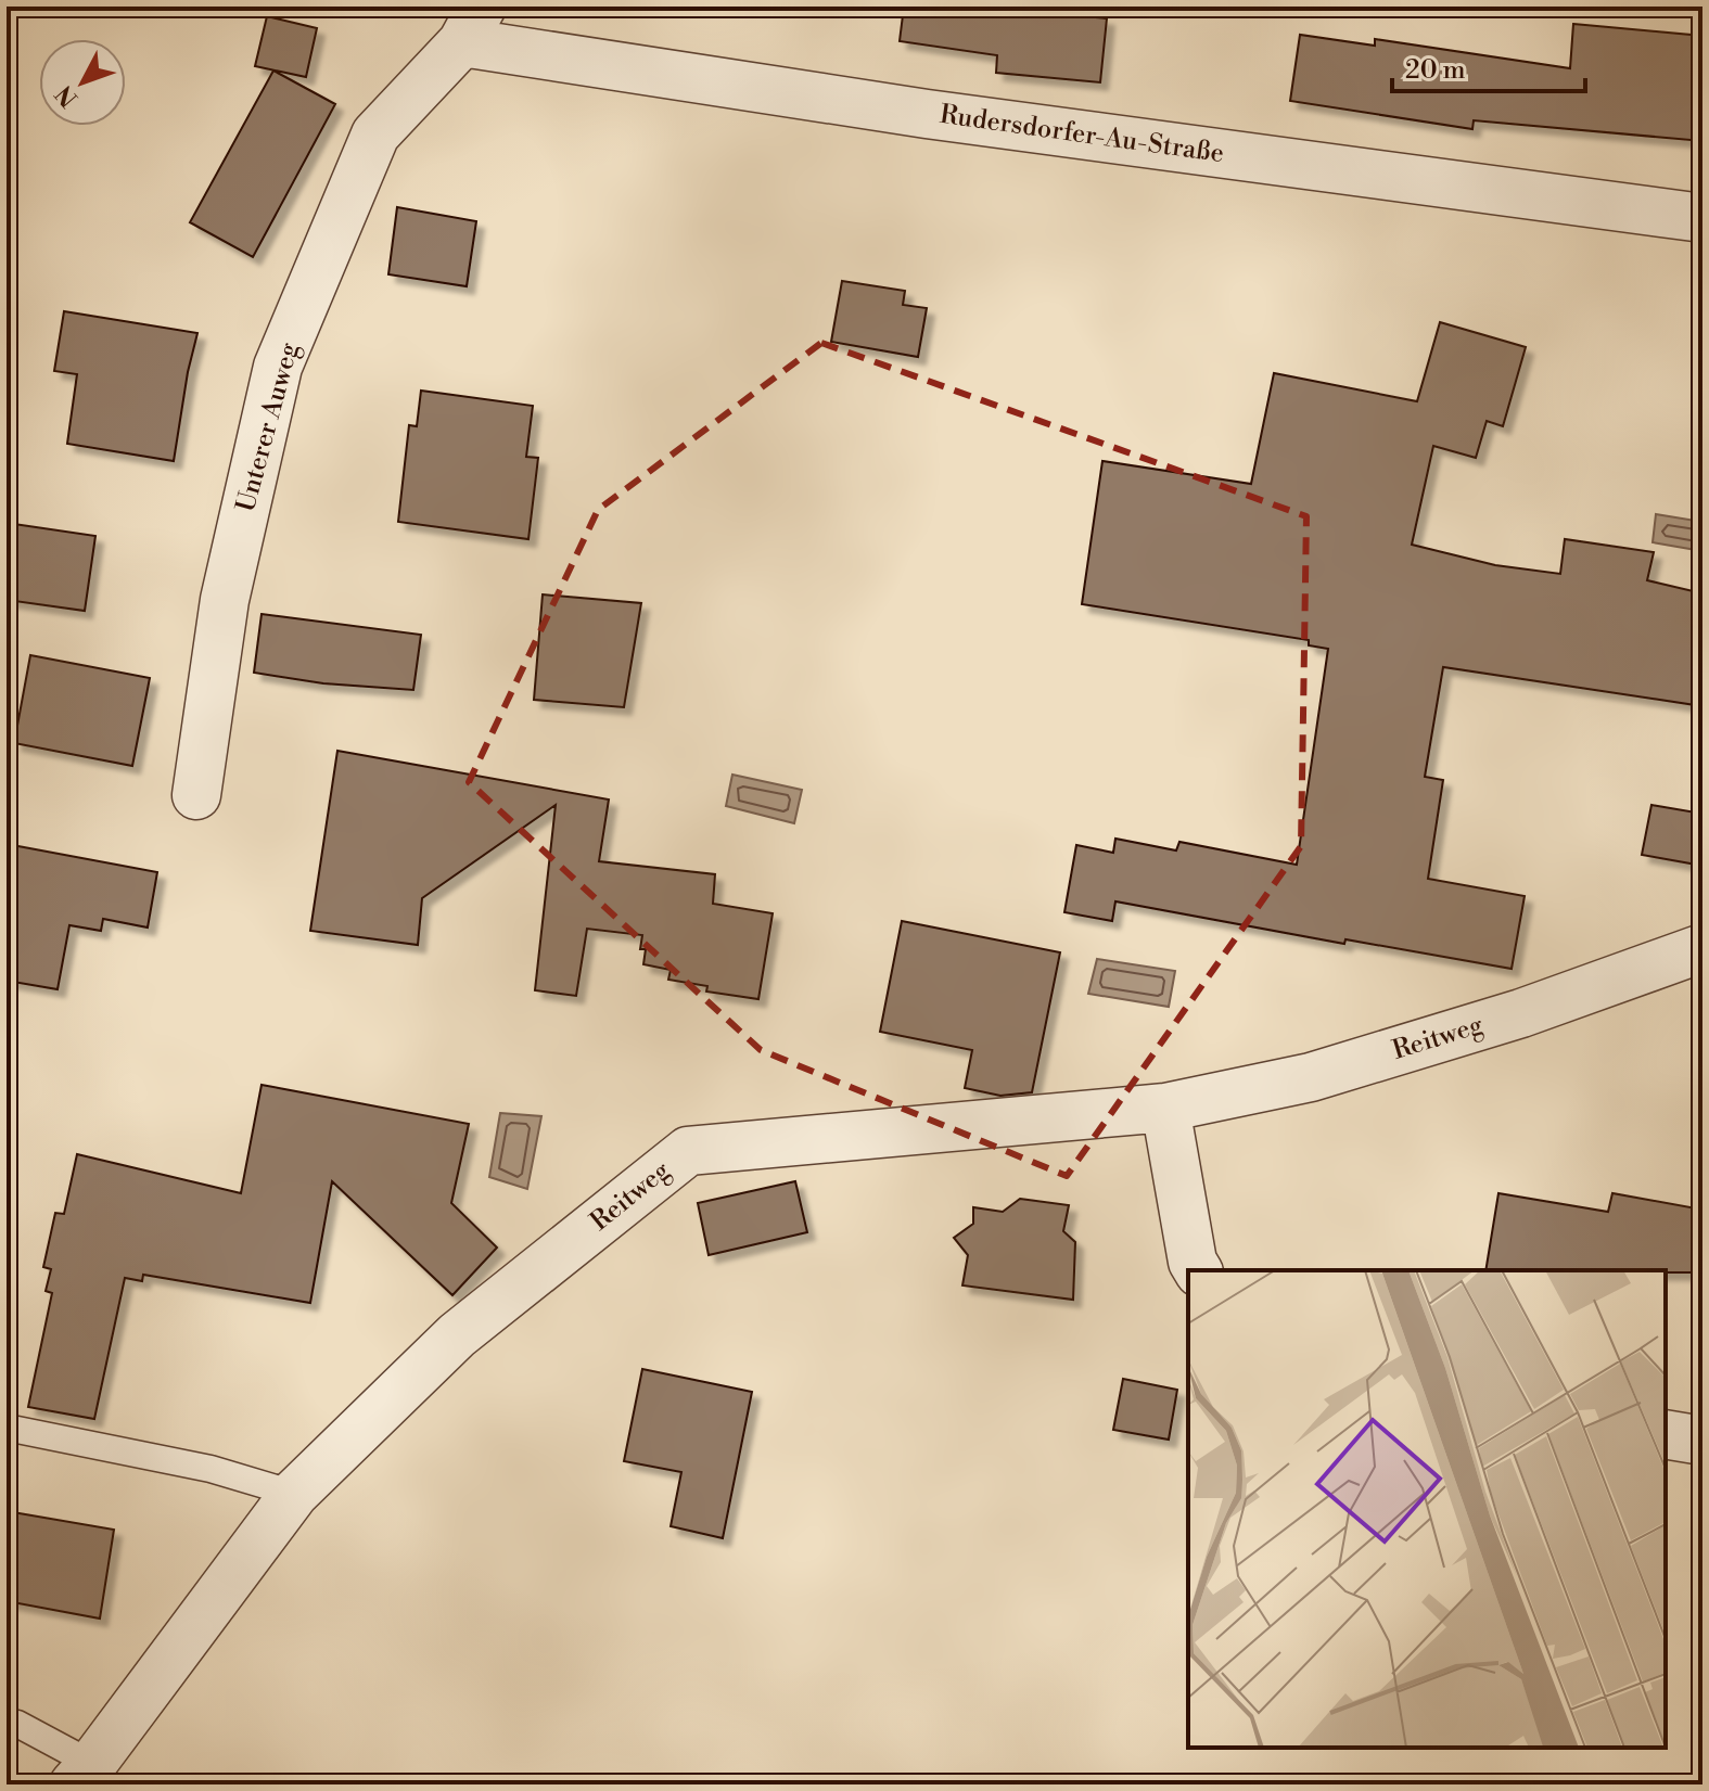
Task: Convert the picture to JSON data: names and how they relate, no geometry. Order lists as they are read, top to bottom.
{
  "streets": {
    "street": ["Rudersdorfer-Au-Straße", "Unterer Auweg", "Reitweg"]
  },
  "crossings": [
    ["Rudersdorfer-Au-Straße", "Unterer Auweg"]
  ],
  "scale_bar": "20 m",
  "north": "bottom left"
}
